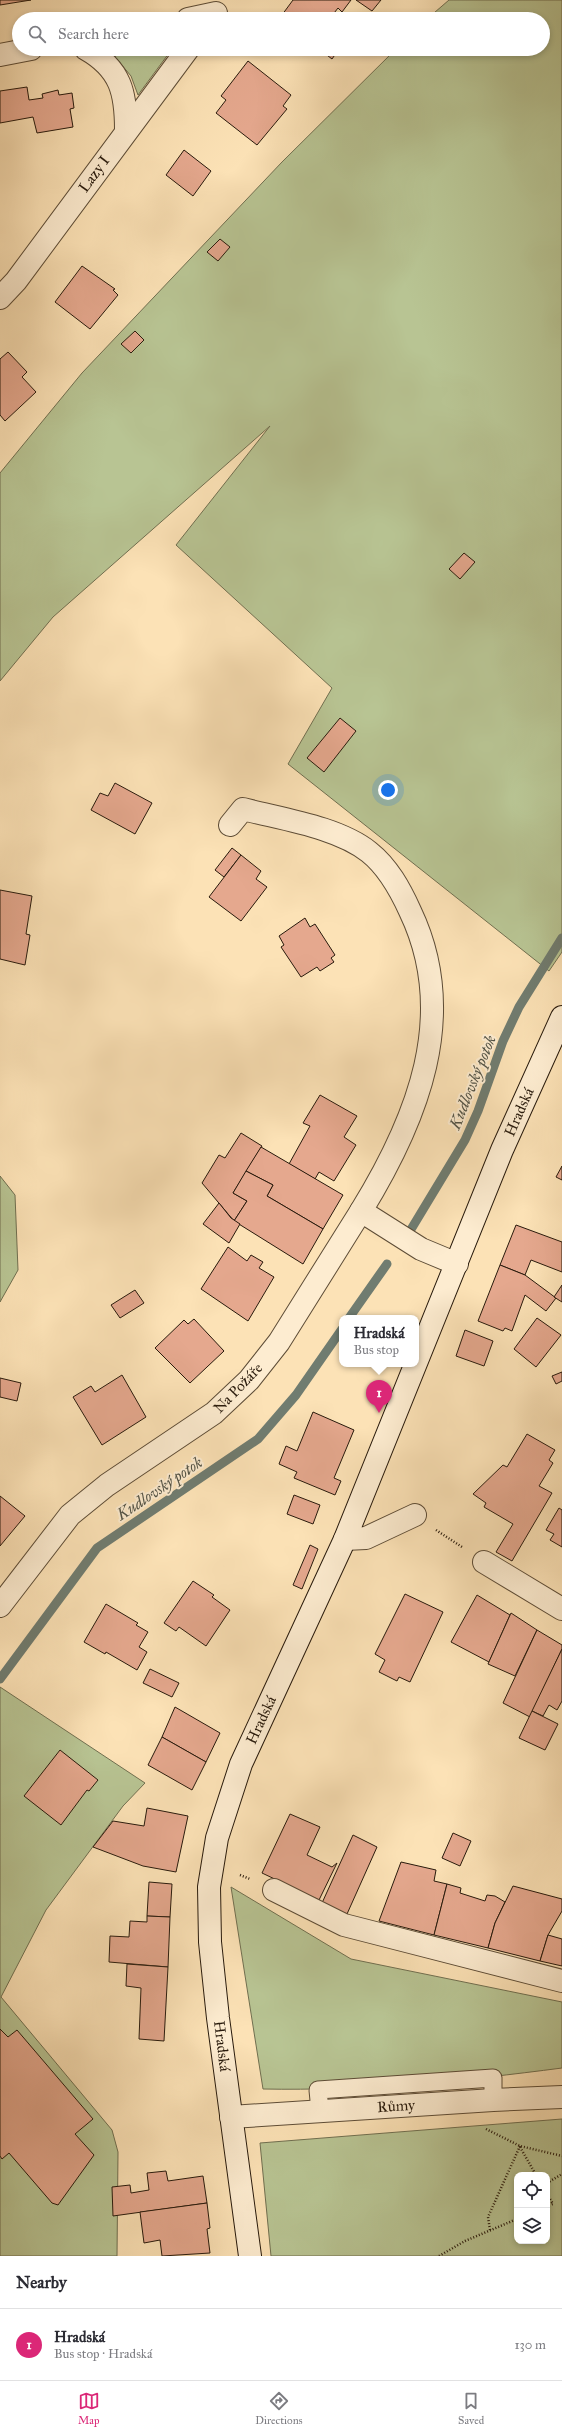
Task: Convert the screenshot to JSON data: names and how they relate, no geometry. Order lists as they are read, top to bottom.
{
  "streets": {
    "street": [
      "Lazy I",
      "Hradská",
      "Na Požáře",
      "Růmy"
    ]
  },
  "crossings": [
    ["Hradská", "Růmy"]
  ],
  "water": ["Kudlovský potok"],
  "page": {
    "search": "Search here",
    "popup": ["Hradská", "Bus stop"],
    "pins": "1",
    "heading": "Nearby",
    "list": [
      {
        "mark": "1",
        "name": "Hradská",
        "note": "Bus stop · Hradská",
        "value": "130 m"
      }
    ],
    "nav": ["Map", "Directions", "Saved"]
  }
}
